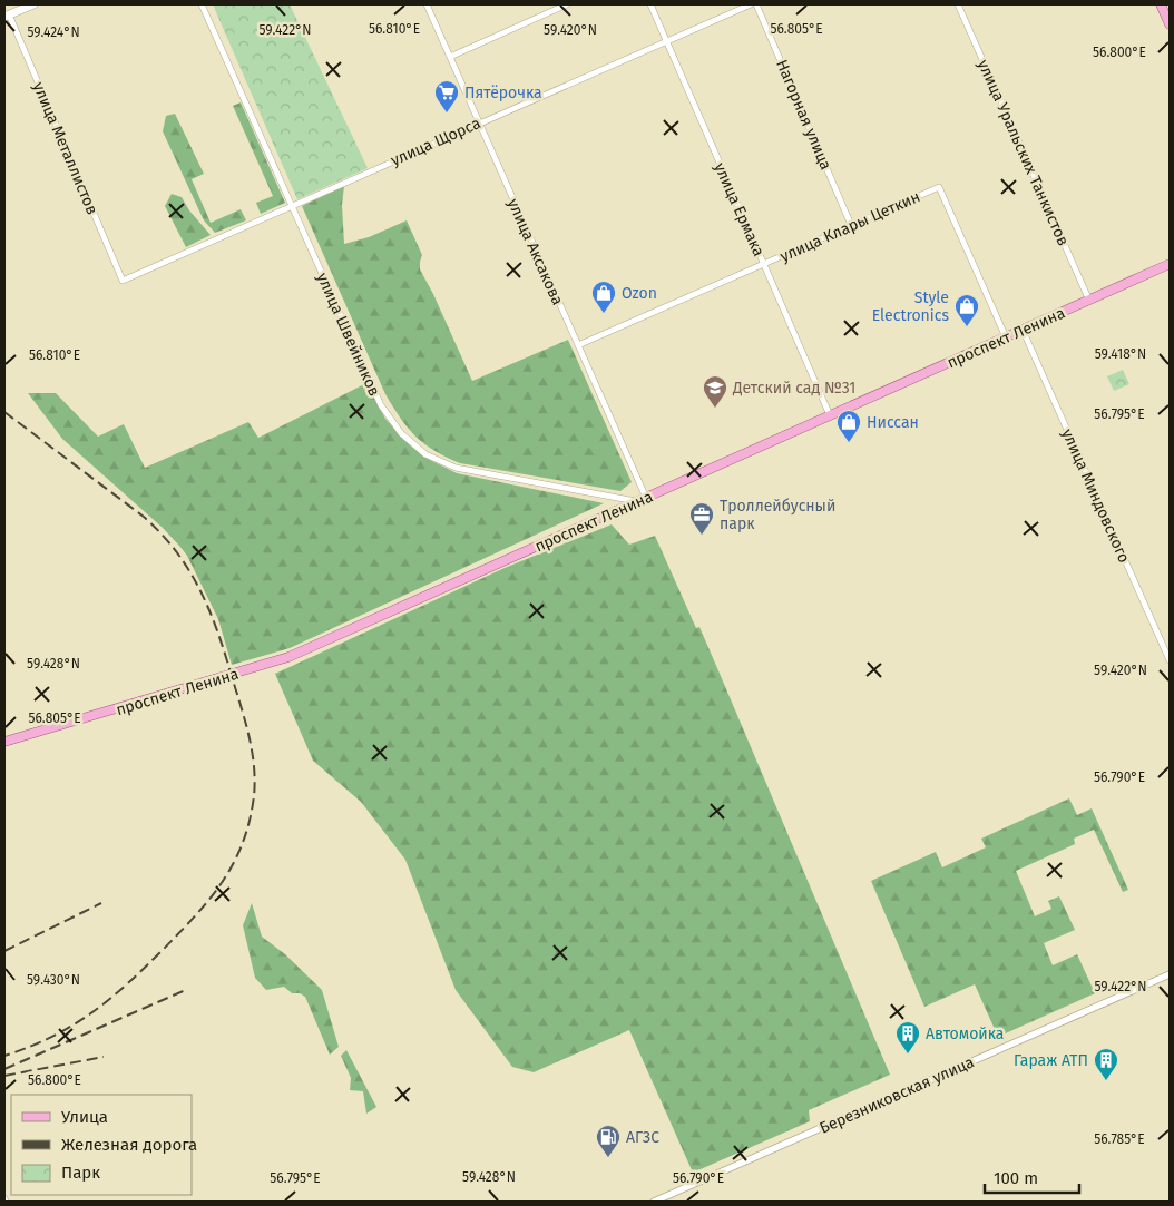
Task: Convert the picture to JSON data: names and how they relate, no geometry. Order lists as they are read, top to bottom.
{
  "streets": {
    "main road": ["проспект Ленина"],
    "street": [
      "Нагорная улица",
      "улица Щорса",
      "улица Металлистов",
      "улица Уральских Танкистов",
      "улица Ермака",
      "улица Клары Цеткин",
      "улица Аксакова",
      "улица Швейников",
      "улица Миндовского",
      "Березниковская улица"
    ]
  },
  "crossings": [
    ["Нагорная улица", "улица Клары Цеткин"],
    ["улица Щорса", "улица Металлистов"],
    ["улица Щорса", "улица Ермака"],
    ["улица Щорса", "улица Аксакова"],
    ["улица Щорса", "улица Швейников"],
    ["улица Уральских Танкистов", "проспект Ленина"],
    ["улица Ермака", "улица Клары Цеткин"],
    ["улица Ермака", "проспект Ленина"],
    ["улица Клары Цеткин", "улица Аксакова"],
    ["улица Клары Цеткин", "проспект Ленина"],
    ["улица Аксакова", "проспект Ленина"],
    ["улица Швейников", "проспект Ленина"],
    ["проспект Ленина", "улица Миндовского"]
  ],
  "places": {
    "supermarket": ["Пятёрочка"],
    "shop": ["Ozon", "Style Electronics", "Ниссан"],
    "school or university": ["Детский сад №31"],
    "office": ["Троллейбусный парк"],
    "building": ["Автомойка", "Гараж АТП"],
    "fuel station": ["АГЗС"]
  },
  "legend": ["Улица", "Железная дорога", "Парк"],
  "scale_bar": "100 m",
  "coordinates": [
    "56.810°E",
    "56.805°E",
    "59.420°N",
    "59.422°N",
    "59.424°N",
    "56.800°E",
    "59.418°N",
    "56.795°E",
    "59.428°N",
    "56.790°E",
    "59.430°N",
    "56.785°E"
  ]
}
